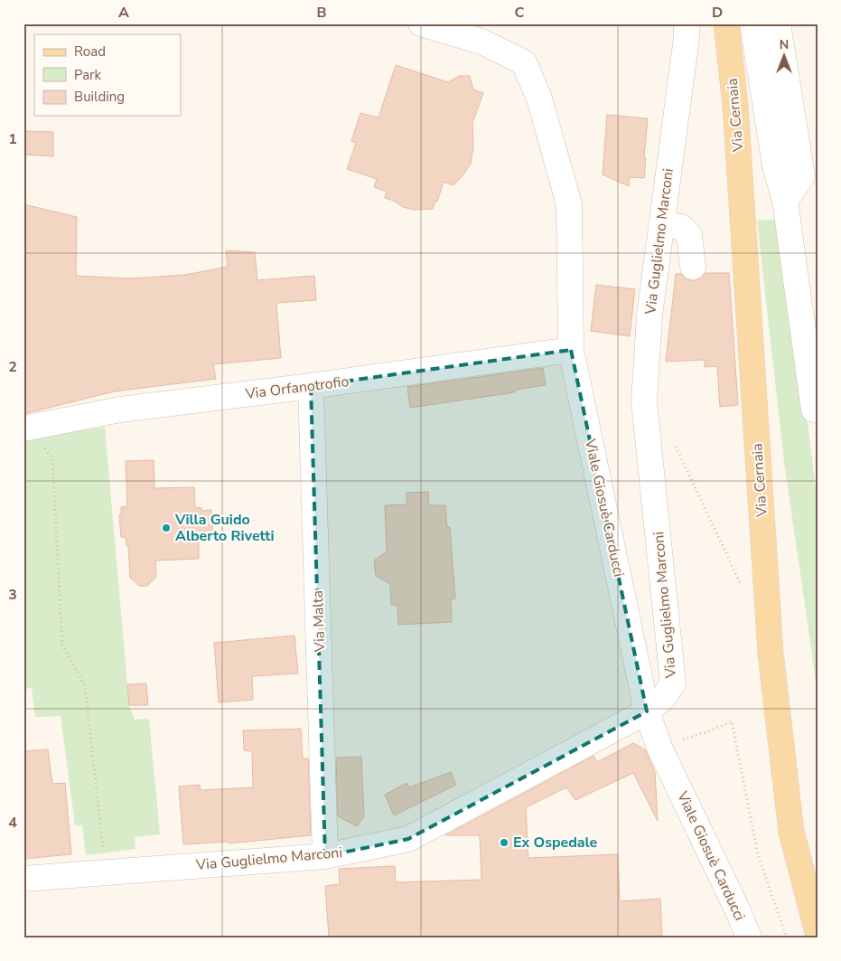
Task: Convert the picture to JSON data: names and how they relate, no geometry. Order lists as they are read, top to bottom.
{
  "streets": {
    "main road": ["Via Cernaia"],
    "street": [
      "Via Guglielmo Marconi",
      "Via Orfanotrofio",
      "Viale Giosuè Carducci",
      "Via Malta"
    ]
  },
  "crossings": [
    ["Via Guglielmo Marconi", "Viale Giosuè Carducci"],
    ["Via Guglielmo Marconi", "Via Malta"],
    ["Via Orfanotrofio", "Viale Giosuè Carducci"],
    ["Via Orfanotrofio", "Via Malta"]
  ],
  "places": ["Villa Guido Alberto Rivetti", "Ex Ospedale"],
  "legend": ["Road", "Park", "Building"],
  "north": "top",
  "grid": {
    "columns": [
      "A",
      "B",
      "C",
      "D"
    ],
    "rows": [
      "1",
      "2",
      "3",
      "4"
    ]
  }
}
